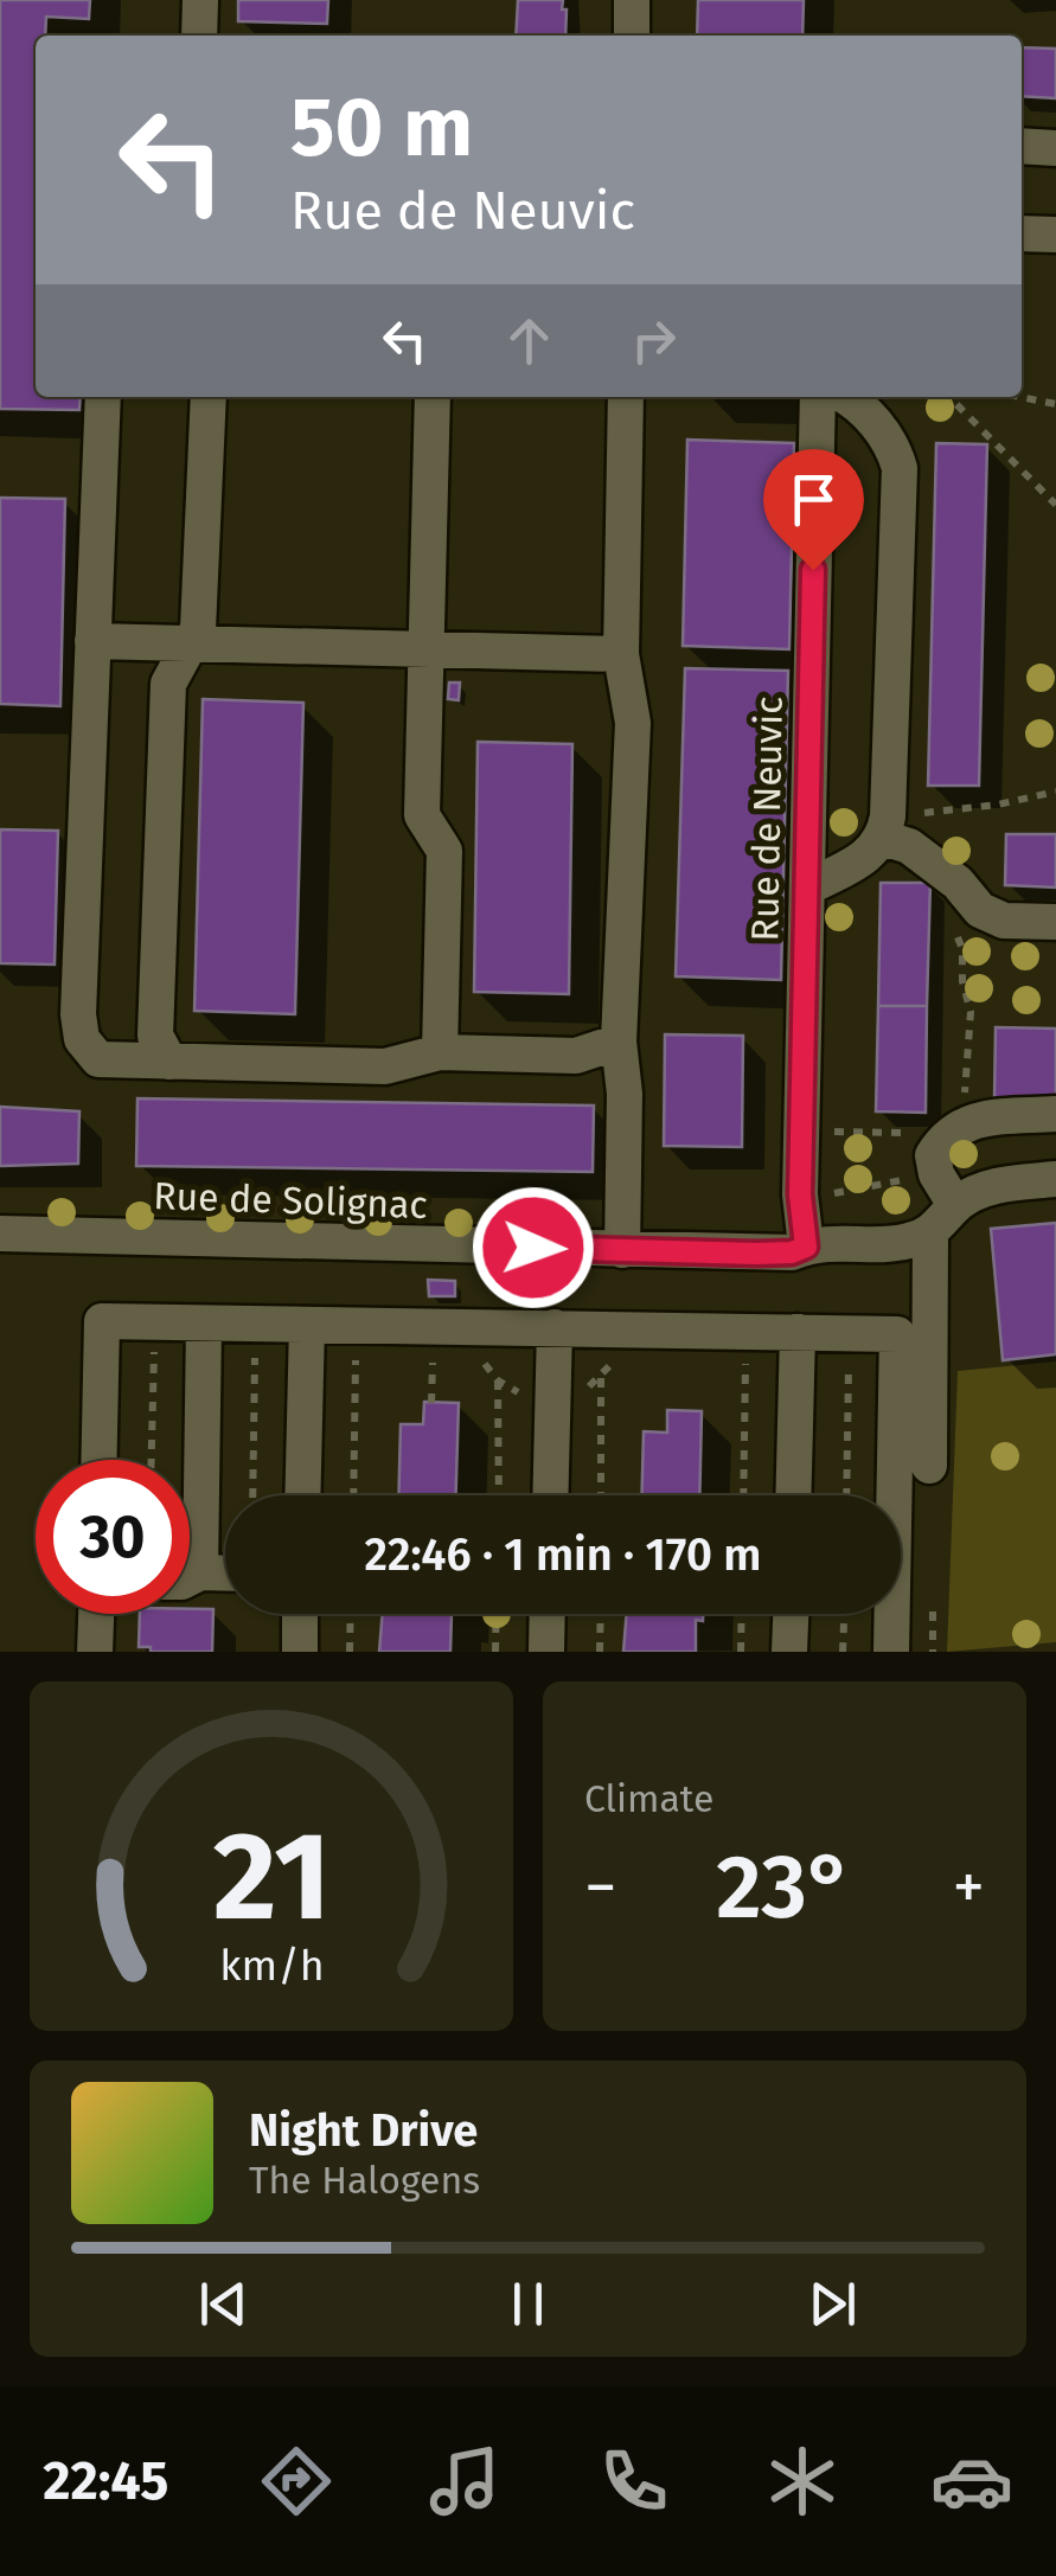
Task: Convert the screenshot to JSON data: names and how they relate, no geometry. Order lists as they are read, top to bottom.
{
  "streets": {
    "street": ["Rue de Neuvic", "Rue de Solignac"]
  },
  "crossings": [
    ["Rue de Neuvic", "Rue de Solignac"]
  ],
  "page": {
    "turn": ["50 m", "Rue de Neuvic"],
    "limit": "30",
    "trip": "22:46 · 1 min · 170 m",
    "tile": "Climate",
    "heat": ["−", "23°", "+"],
    "song": ["Night Drive", "The Halogens"],
    "tabs": "22:45",
    "gauge": ["21", "km/h"]
  }
}
